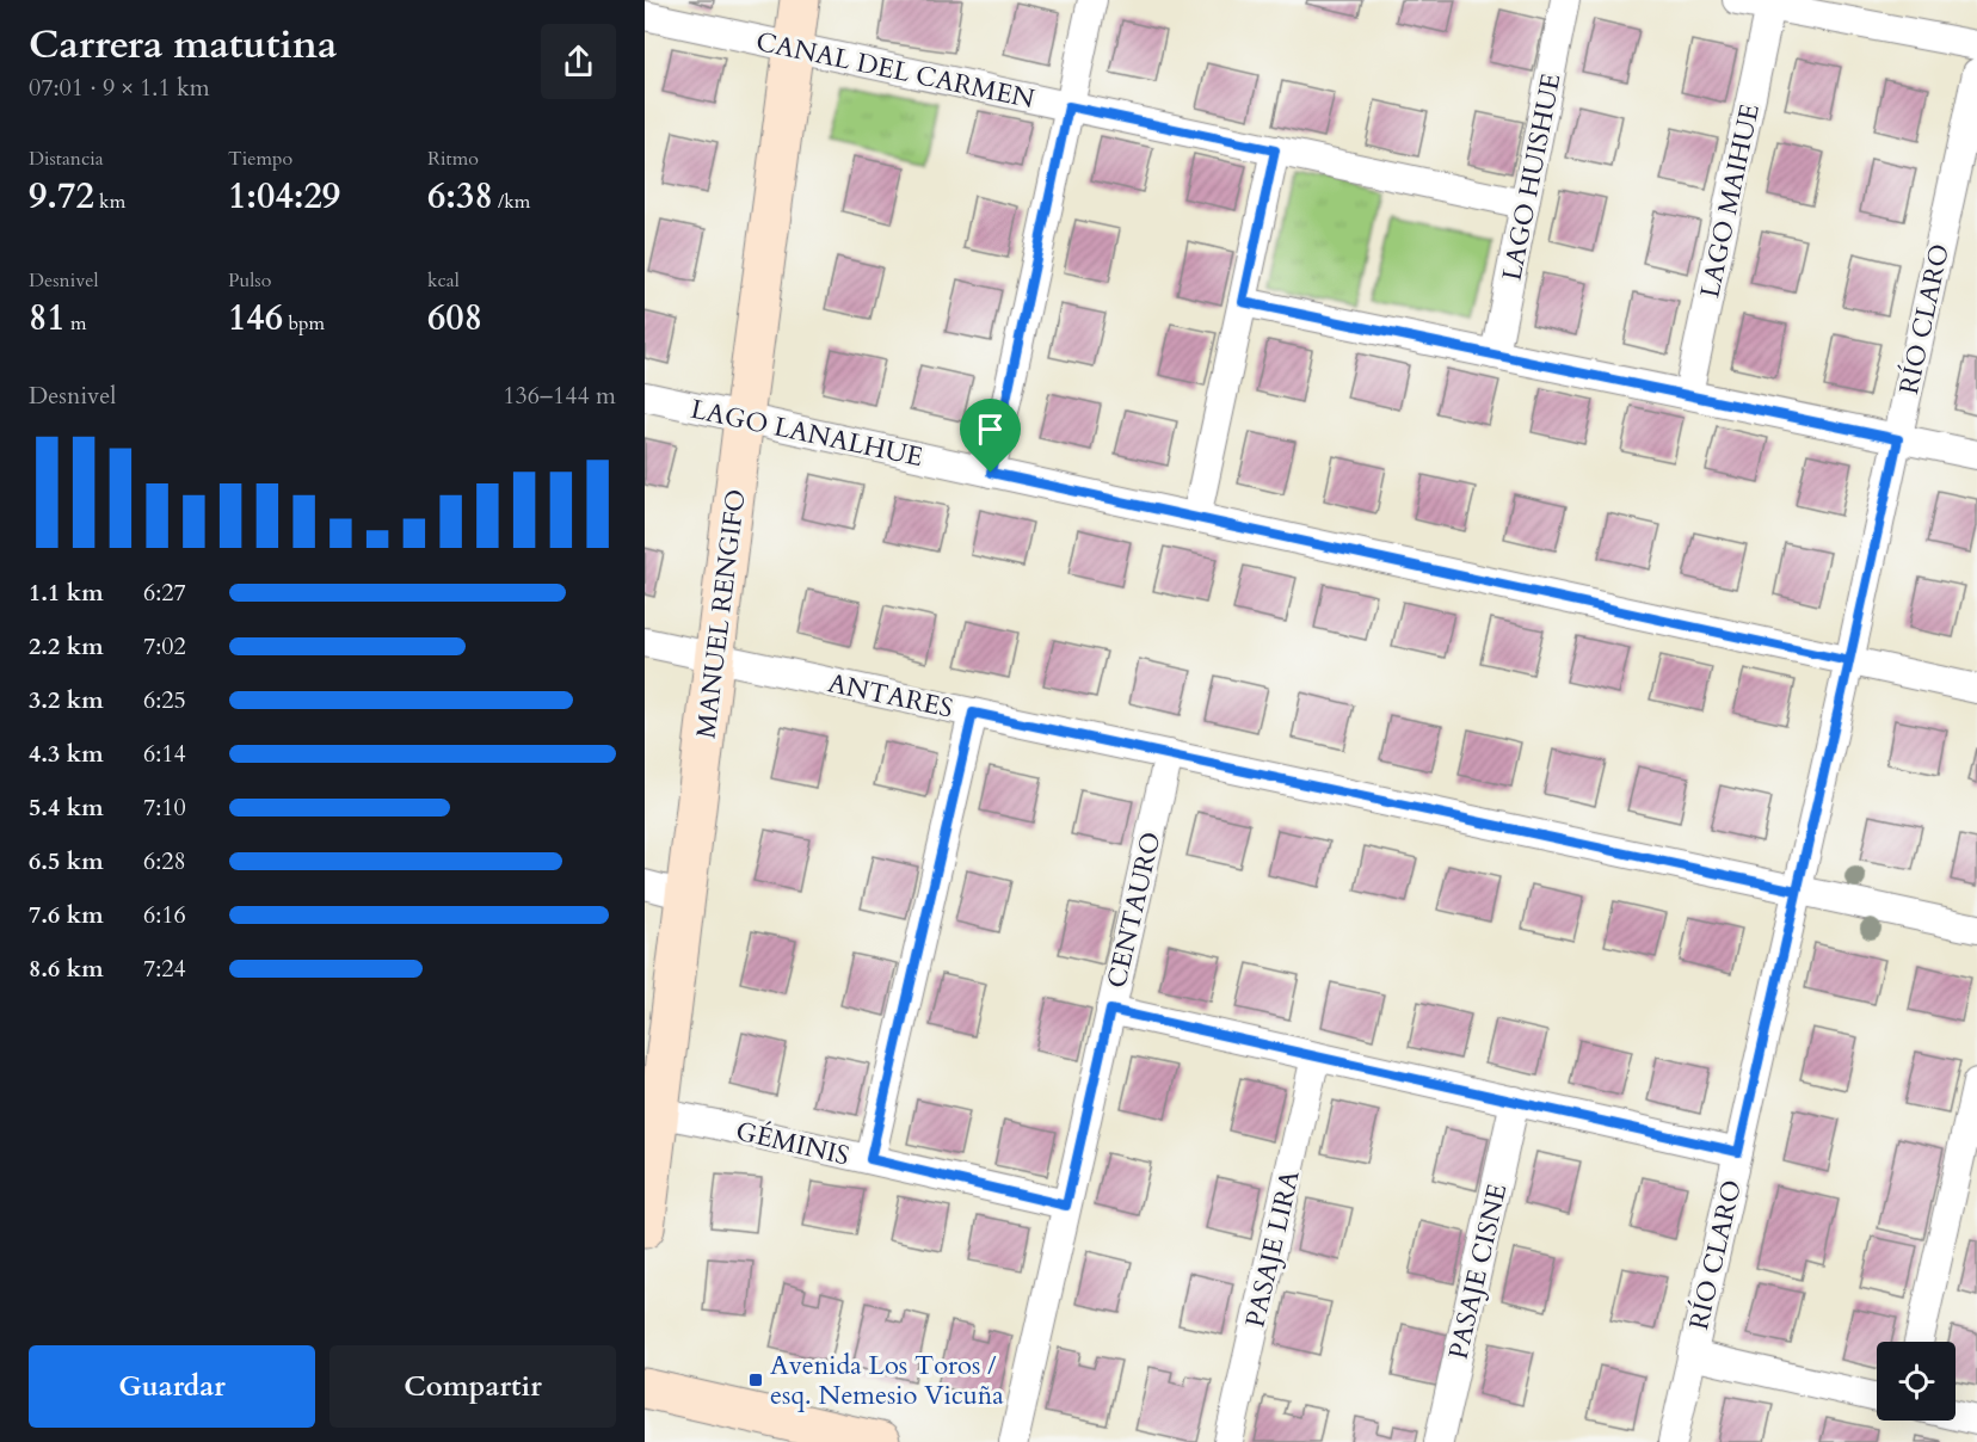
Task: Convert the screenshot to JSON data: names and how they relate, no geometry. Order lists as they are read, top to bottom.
{
  "streets": {
    "street": [
      "CANAL DEL CARMEN",
      "LAGO HUISHUE",
      "LAGO MAIHUE",
      "RÍO CLARO",
      "LAGO LANALHUE",
      "MANUEL RENGIFO",
      "ANTARES",
      "CENTAURO",
      "GÉMINIS",
      "PASAJE LIRA",
      "PASAJE CISNE"
    ]
  },
  "crossings": [
    ["CANAL DEL CARMEN", "LAGO HUISHUE"],
    ["CANAL DEL CARMEN", "MANUEL RENGIFO"],
    ["RÍO CLARO", "LAGO LANALHUE"],
    ["RÍO CLARO", "ANTARES"],
    ["LAGO LANALHUE", "MANUEL RENGIFO"],
    ["MANUEL RENGIFO", "ANTARES"],
    ["MANUEL RENGIFO", "GÉMINIS"],
    ["ANTARES", "CENTAURO"],
    ["CENTAURO", "GÉMINIS"]
  ],
  "places": {
    "transit": ["Avenida Los Toros / esq. Nemesio Vicuña"]
  },
  "page": {
    "heading": ["Carrera matutina", "07:01 · 9 × 1.1 km"],
    "stats": [
      ["Distancia", "9.72 km"],
      ["Tiempo", "1:04:29"],
      ["Ritmo", "6:38 /km"],
      ["Desnivel", "81 m"],
      ["Pulso", "146 bpm"],
      ["kcal", "608"]
    ],
    "chart": ["Desnivel", "136–144 m"],
    "list": [
      {
        "name": "1.1 km",
        "note": "6:27"
      },
      {
        "name": "2.2 km",
        "note": "7:02"
      },
      {
        "name": "3.2 km",
        "note": "6:25"
      },
      {
        "name": "4.3 km",
        "note": "6:14"
      },
      {
        "name": "5.4 km",
        "note": "7:10"
      },
      {
        "name": "6.5 km",
        "note": "6:28"
      },
      {
        "name": "7.6 km",
        "note": "6:16"
      },
      {
        "name": "8.6 km",
        "note": "7:24"
      }
    ],
    "buttons": ["Guardar", "Compartir"]
  }
}
